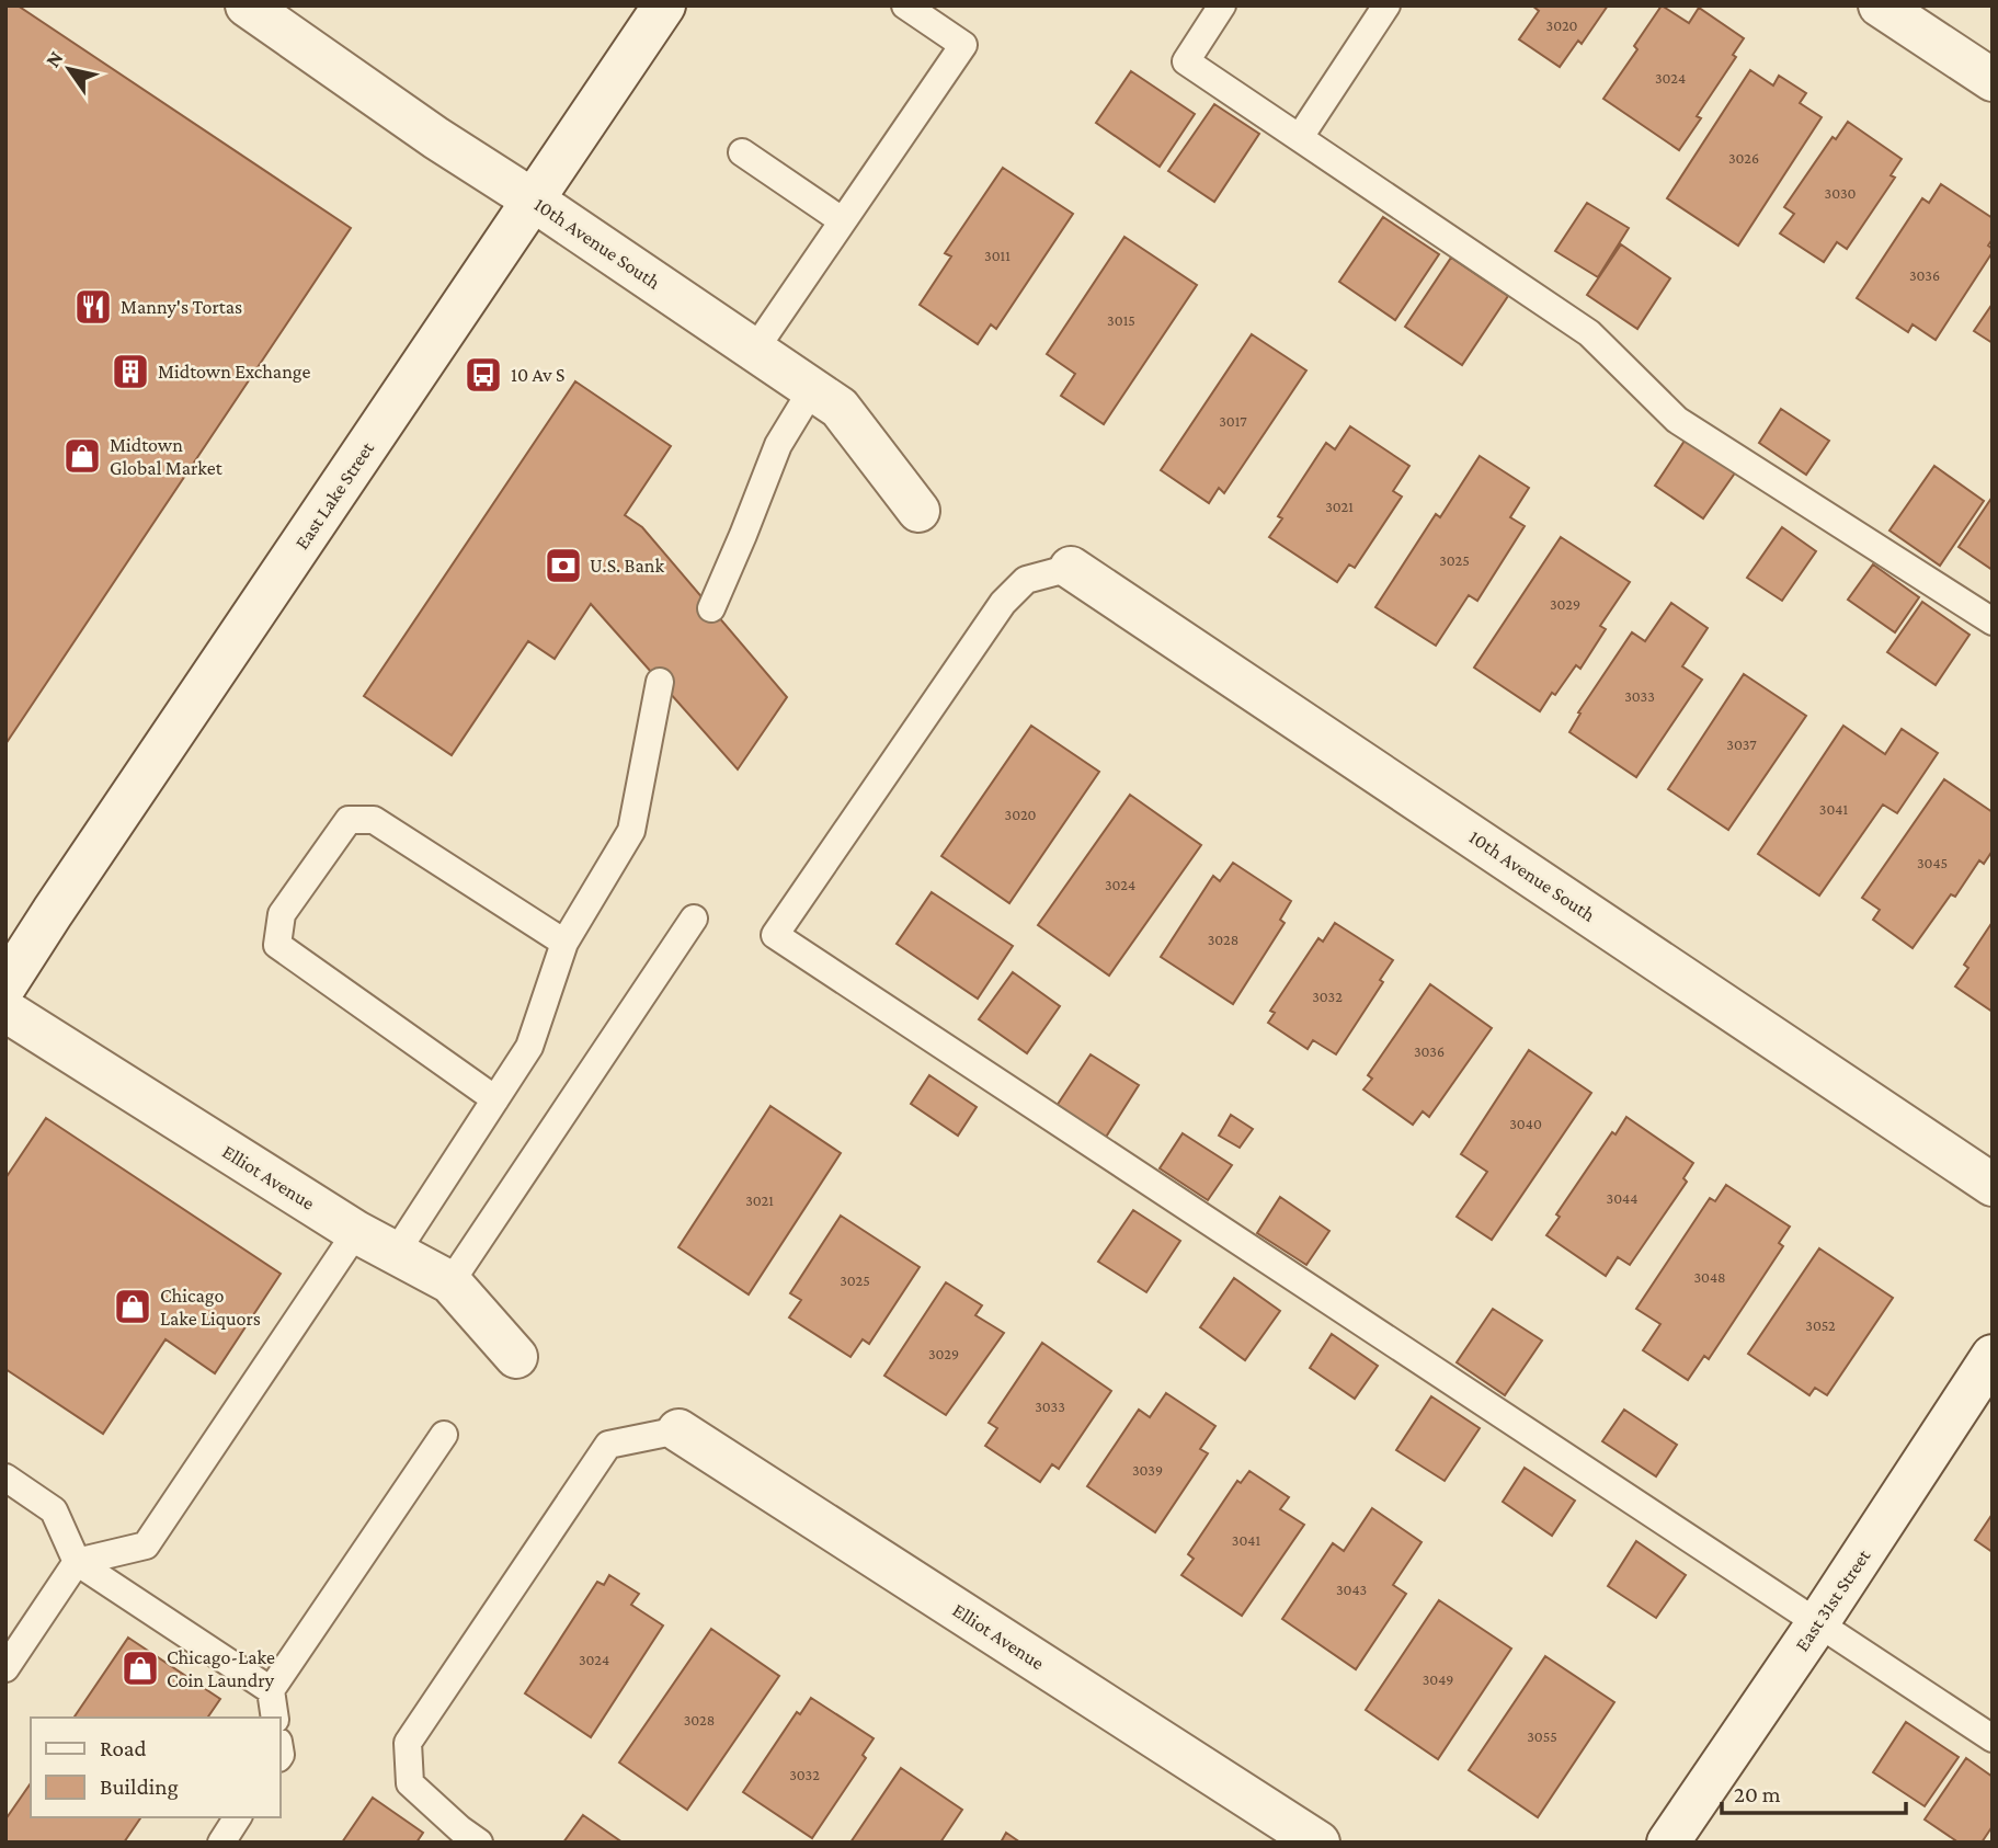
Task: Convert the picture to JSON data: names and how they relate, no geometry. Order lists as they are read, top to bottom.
{
  "streets": {
    "street": [
      "10th Avenue South",
      "East Lake Street",
      "Elliot Avenue",
      "East 31st Street"
    ]
  },
  "crossings": [
    ["10th Avenue South", "East Lake Street"]
  ],
  "places": {
    "restaurant": ["Manny's Tortas"],
    "building": ["Midtown Exchange"],
    "bus stop": ["10 Av S"],
    "shop": ["Midtown Global Market", "Chicago Lake Liquors", "Chicago-Lake Coin Laundry"],
    "bank": ["U.S. Bank"]
  },
  "house_numbers": [
    "3020",
    "3024",
    "3026",
    "3030",
    "3011",
    "3036",
    "3015",
    "3017",
    "3021",
    "3025",
    "3029",
    "3033",
    "3037",
    "3041",
    "3020",
    "3045",
    "3024",
    "3028",
    "3032",
    "3036",
    "3040",
    "3044",
    "3021",
    "3048",
    "3025",
    "3052",
    "3029",
    "3033",
    "3039",
    "3041",
    "3043",
    "3024",
    "3049",
    "3028",
    "3055",
    "3032"
  ],
  "legend": ["Road", "Building"],
  "scale_bar": "20 m",
  "north": "top left"
}
